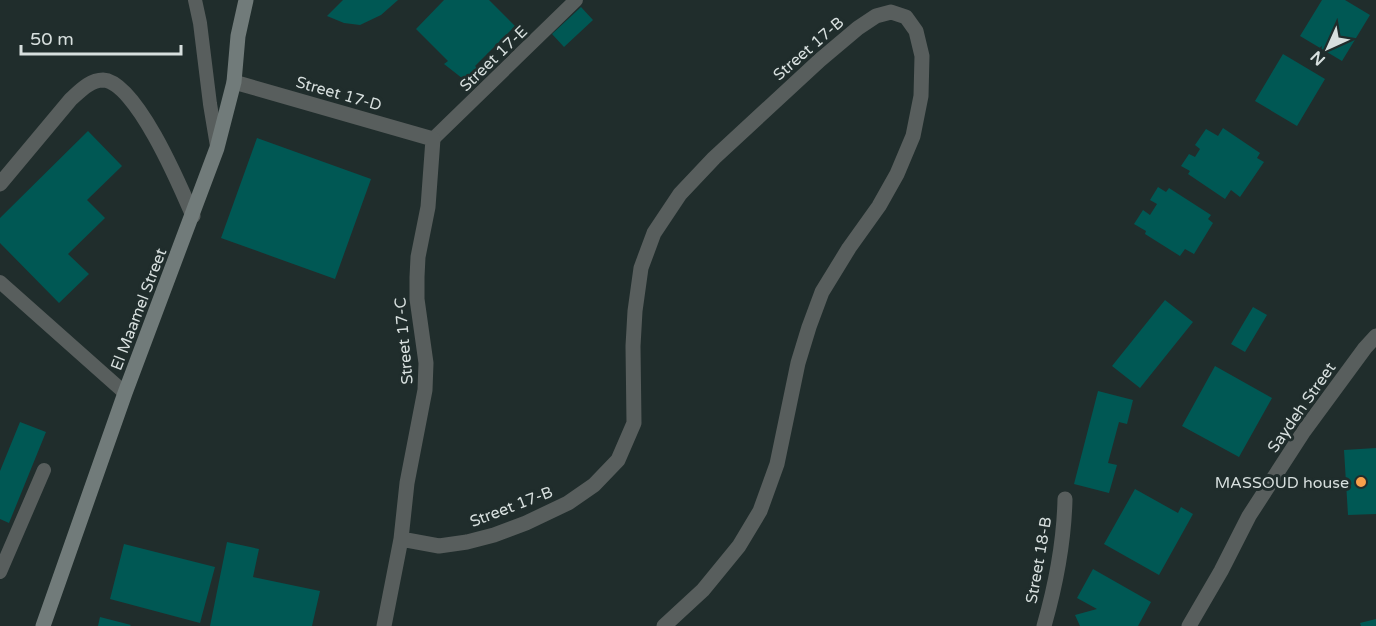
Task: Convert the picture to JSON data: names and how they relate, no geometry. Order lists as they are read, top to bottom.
{
  "streets": {
    "street": [
      "Street 17-B",
      "Street 17-D",
      "El Maamel Street",
      "Street 17-C",
      "Saydeh Street",
      "Street 18-B"
    ],
    "lane": ["Street 17-E"]
  },
  "crossings": [
    ["Street 17-B", "Street 17-C"],
    ["Street 17-E", "Street 17-D"],
    ["Street 17-E", "Street 17-C"],
    ["Street 17-D", "El Maamel Street"],
    ["Street 17-D", "Street 17-C"]
  ],
  "places": ["MASSOUD house"],
  "scale_bar": "50 m",
  "north": "bottom left"
}
